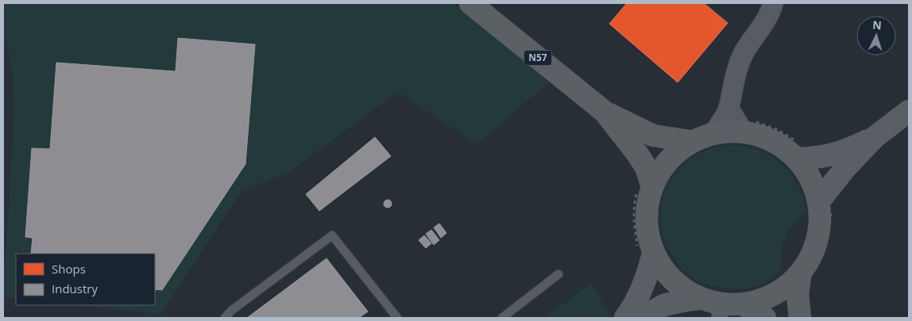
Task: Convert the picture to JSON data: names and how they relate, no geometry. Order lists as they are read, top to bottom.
{
  "streets": {
    "highway": ["N57"]
  },
  "legend": ["Shops", "Industry"],
  "north": "top"
}
